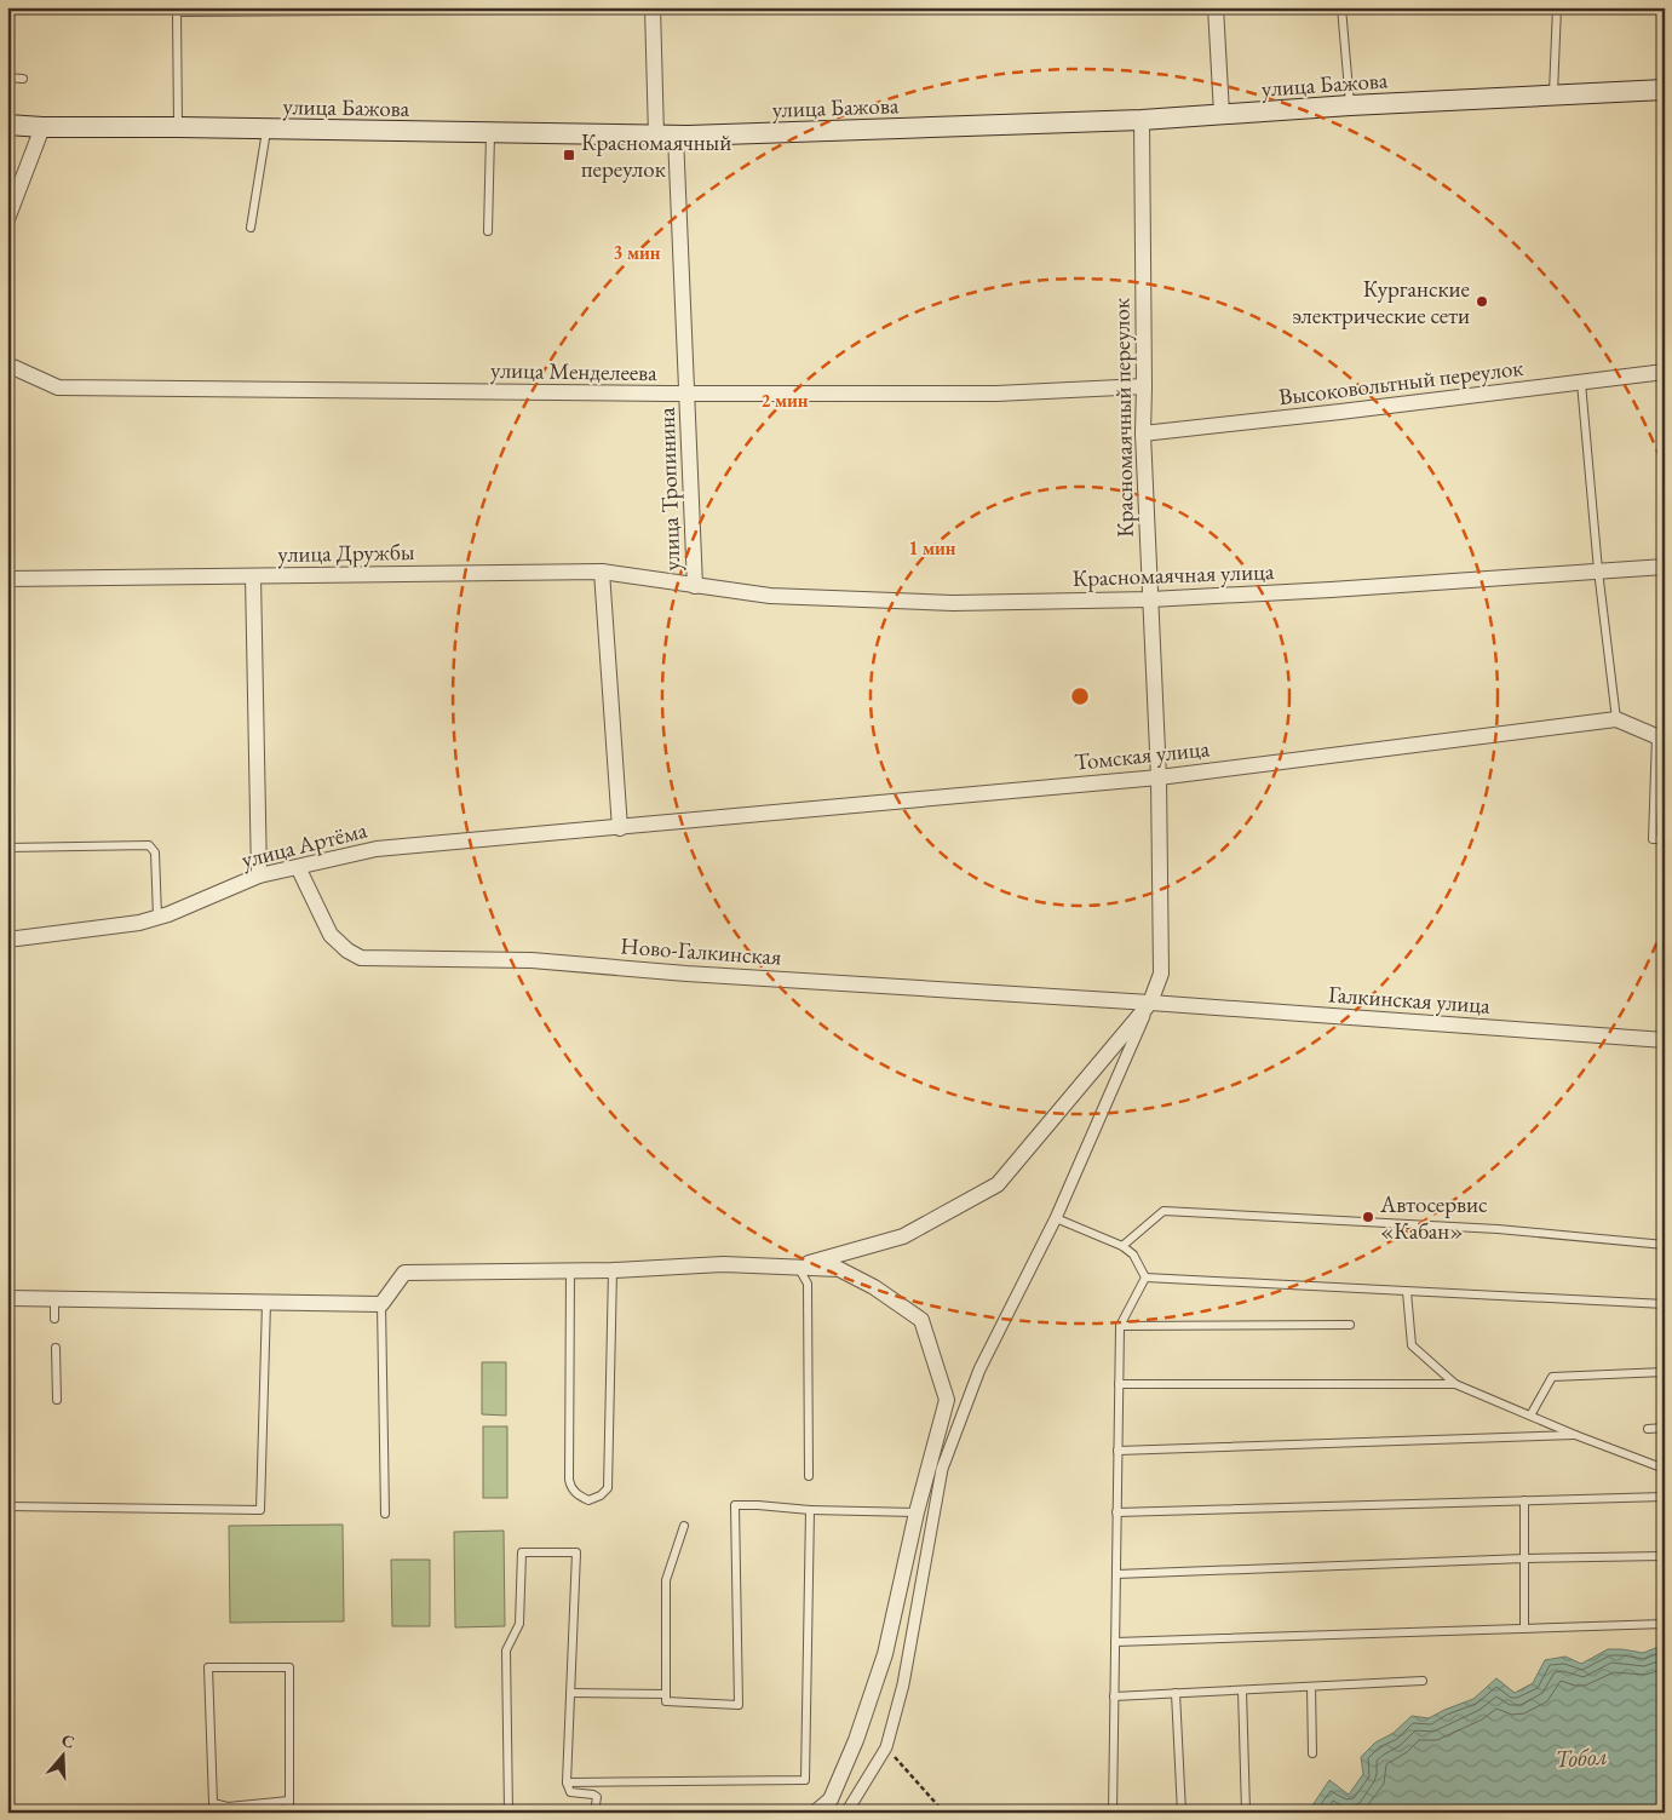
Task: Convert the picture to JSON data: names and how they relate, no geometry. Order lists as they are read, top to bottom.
{
  "streets": {
    "main road": ["улица Бажова"],
    "street": [
      "улица Менделеева",
      "Высоковольтный переулок",
      "Красномаячный переулок",
      "улица Тропинина",
      "улица Дружбы",
      "Красномаячная улица",
      "Томская улица",
      "улица Артёма",
      "Ново-Галкинская",
      "Галкинская улица"
    ]
  },
  "crossings": [
    ["улица Бажова", "Красномаячный переулок"],
    ["улица Бажова", "улица Тропинина"],
    ["улица Менделеева", "Красномаячный переулок"],
    ["улица Менделеева", "улица Тропинина"],
    ["Высоковольтный переулок", "Красномаячный переулок"],
    ["Красномаячный переулок", "Красномаячная улица"],
    ["Красномаячный переулок", "Томская улица"],
    ["Красномаячный переулок", "Ново-Галкинская"],
    ["Красномаячный переулок", "Галкинская улица"],
    ["улица Тропинина", "улица Дружбы"],
    ["улица Тропинина", "Красномаячная улица"],
    ["улица Дружбы", "Красномаячная улица"],
    ["Томская улица", "улица Артёма"],
    ["улица Артёма", "Ново-Галкинская"],
    ["Ново-Галкинская", "Галкинская улица"]
  ],
  "water": ["Тобол"],
  "places": {
    "transit": ["Красномаячный переулок"],
    "other": ["Курганские электрические сети", "Автосервис «Кабан»"]
  },
  "north": "top",
  "rings": ["3 мин", "2 мин", "1 мин"]
}
